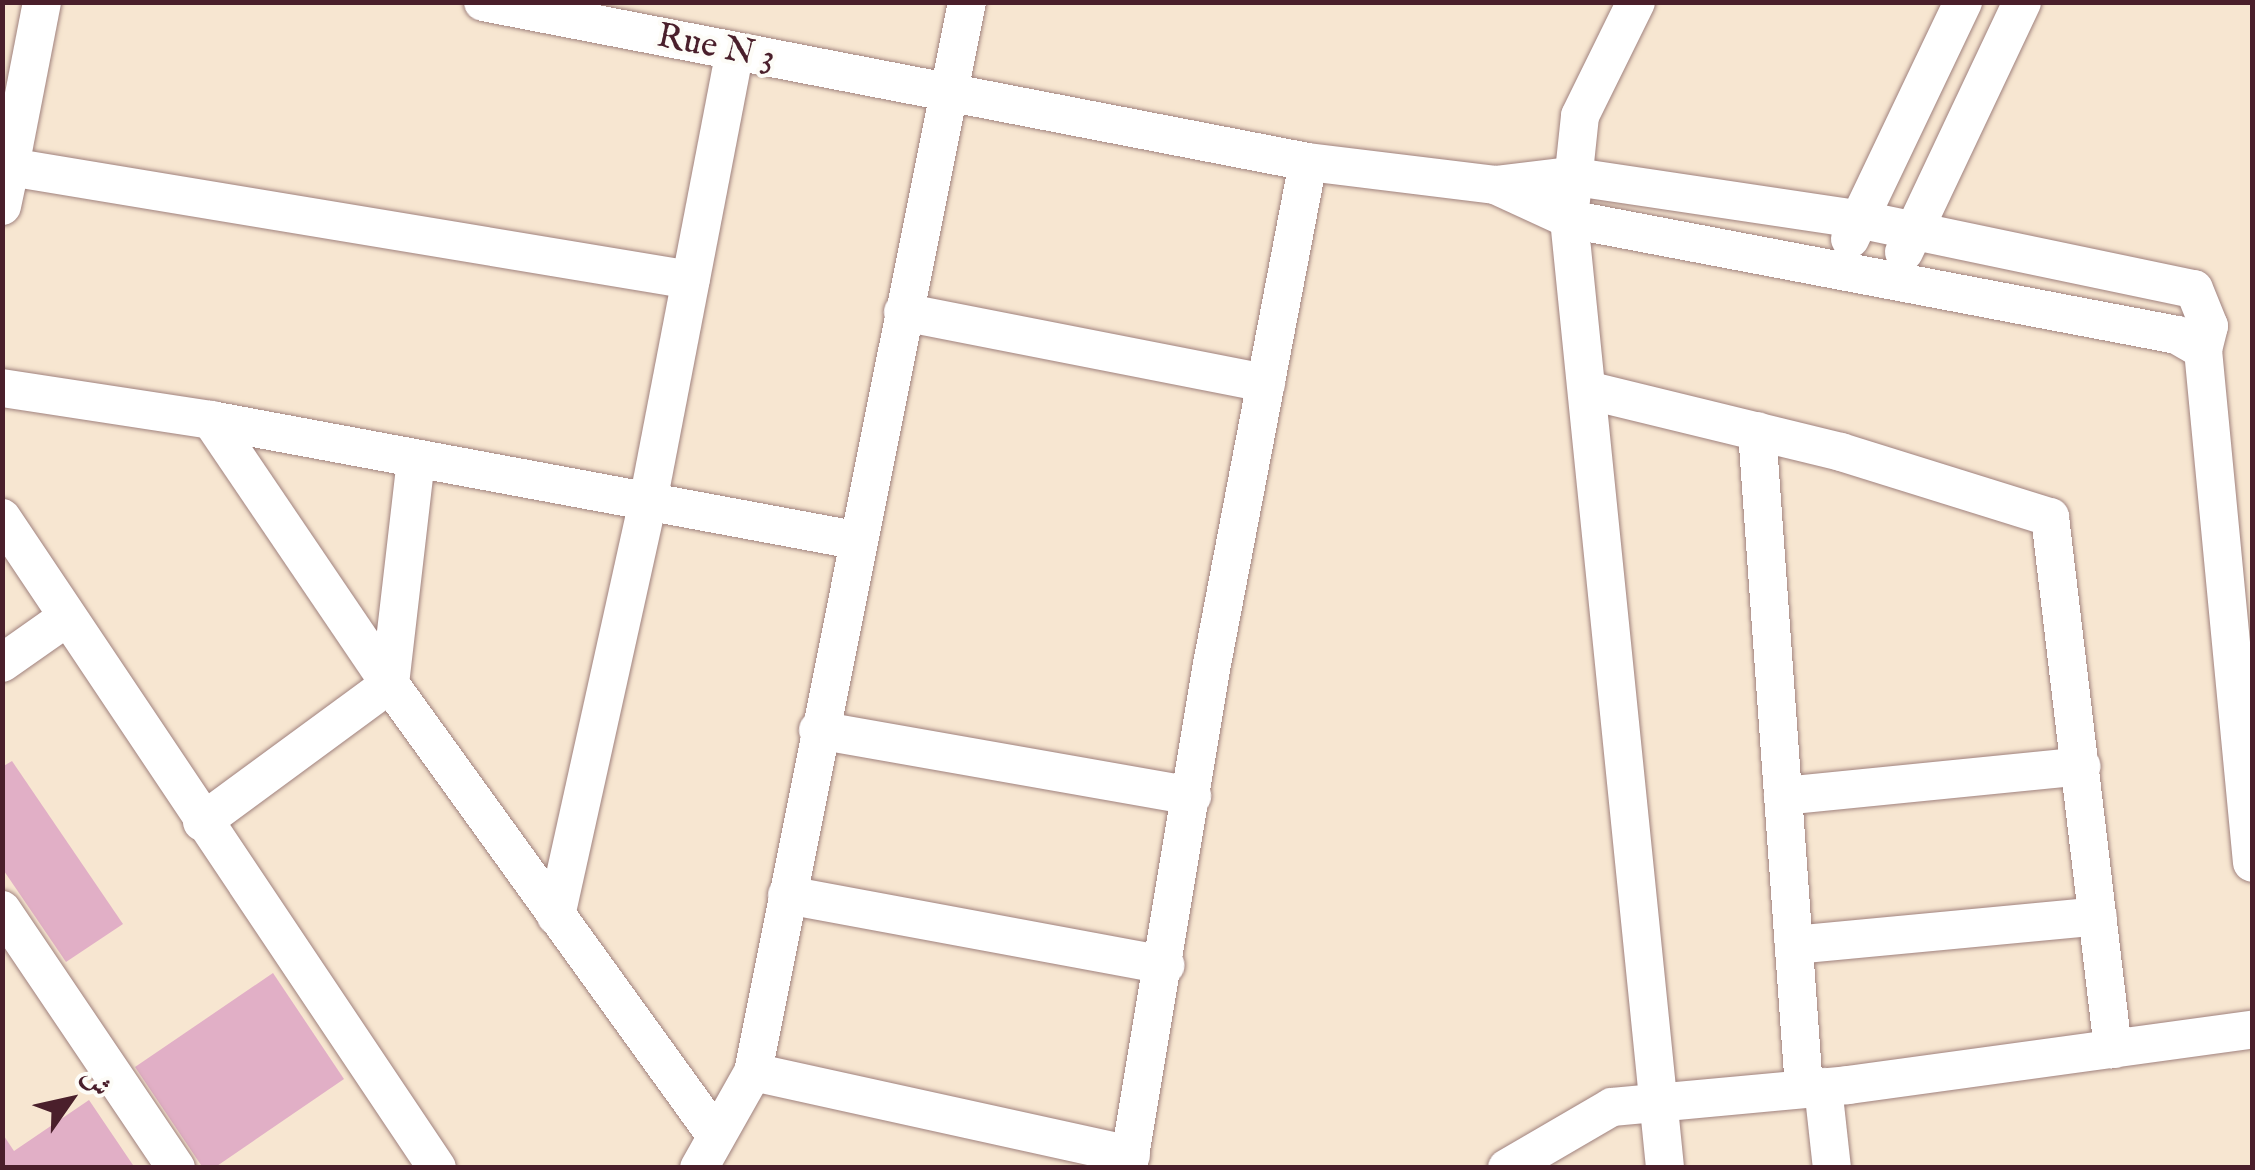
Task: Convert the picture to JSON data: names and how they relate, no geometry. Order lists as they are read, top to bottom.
{
  "streets": {
    "street": ["Rue N 3"]
  },
  "north": "top right"
}
